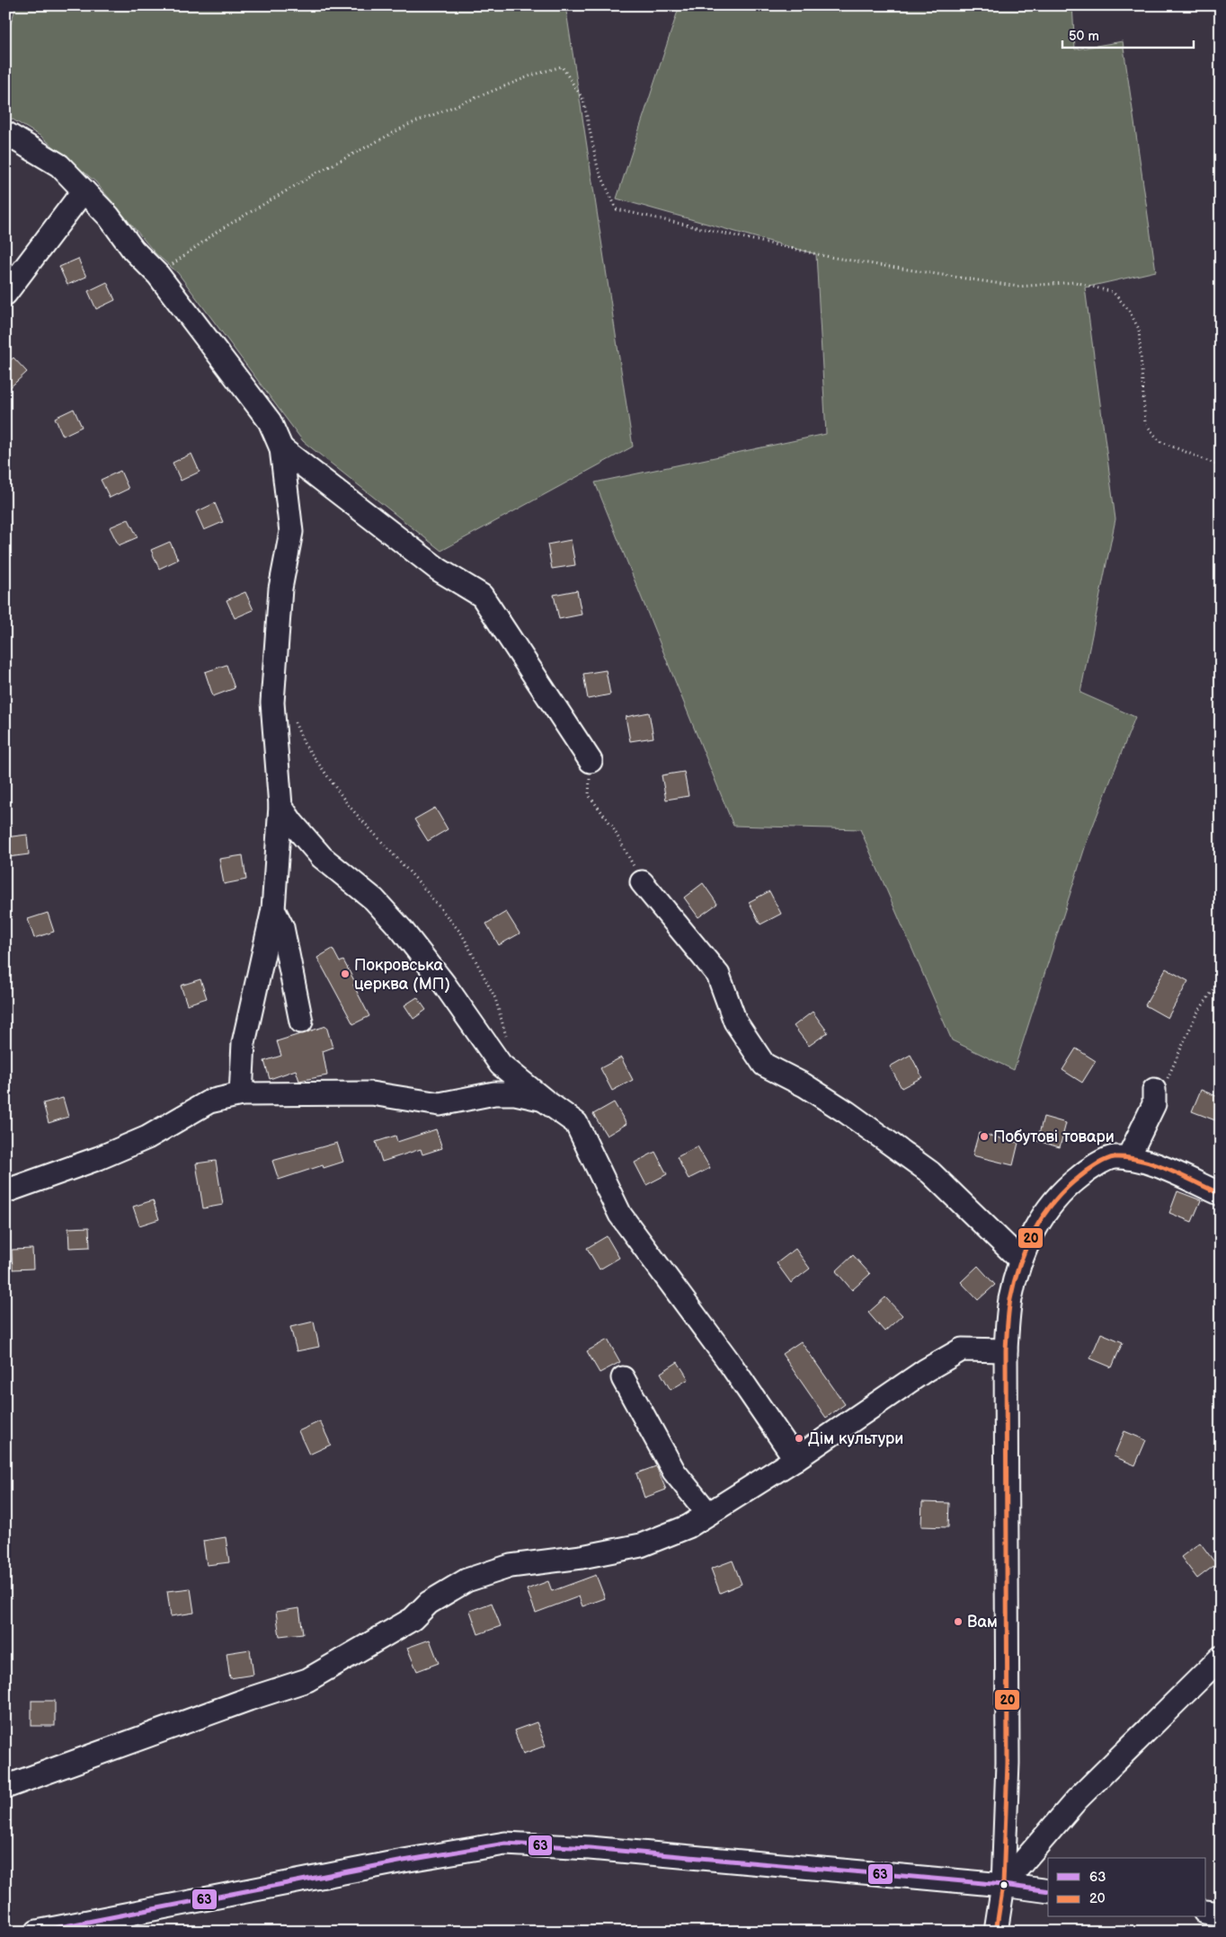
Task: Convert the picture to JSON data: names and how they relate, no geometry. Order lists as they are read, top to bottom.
{
  "places": [
    "Покровська церква (МП)",
    "Побутові товари",
    "Дім культури",
    "Вам"
  ],
  "lines": ["transit line 20", "transit line 63"],
  "legend": ["63", "20"],
  "scale_bar": "50 m"
}
